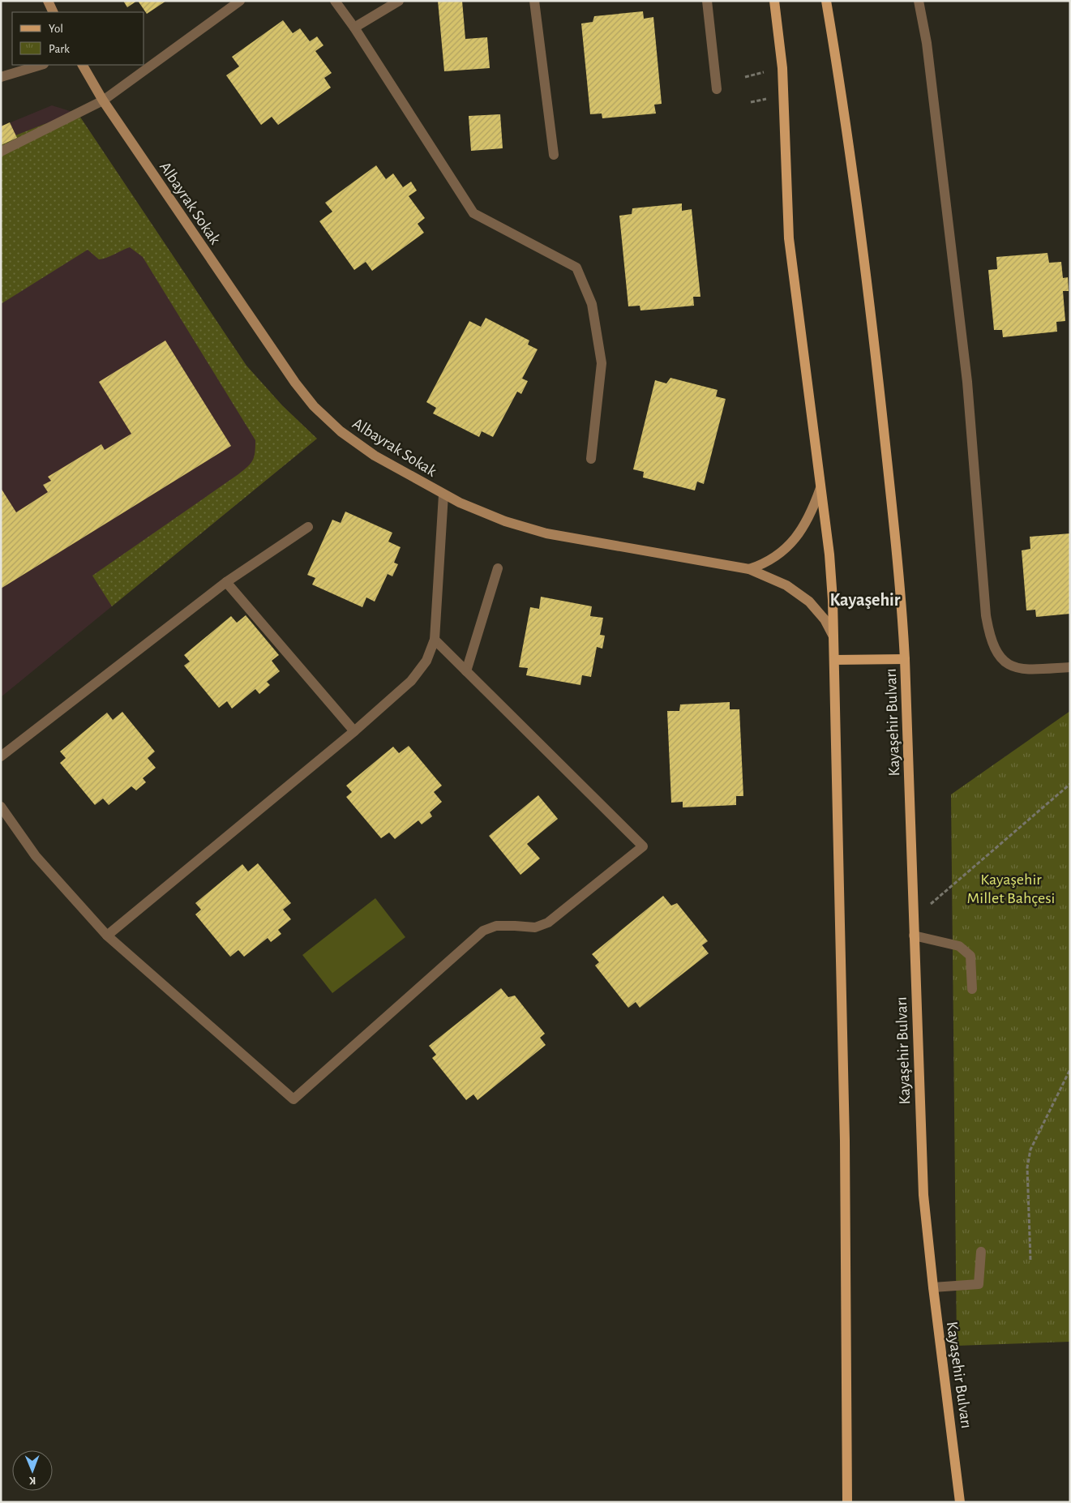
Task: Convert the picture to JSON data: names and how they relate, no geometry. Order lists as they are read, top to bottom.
{
  "streets": {
    "main road": ["Kayaşehir Bulvarı"],
    "street": ["Albayrak Sokak"]
  },
  "districts": ["Kayaşehir"],
  "parks": ["Kayaşehir Millet Bahçesi"],
  "legend": ["Yol", "Park"],
  "north": "bottom"
}
